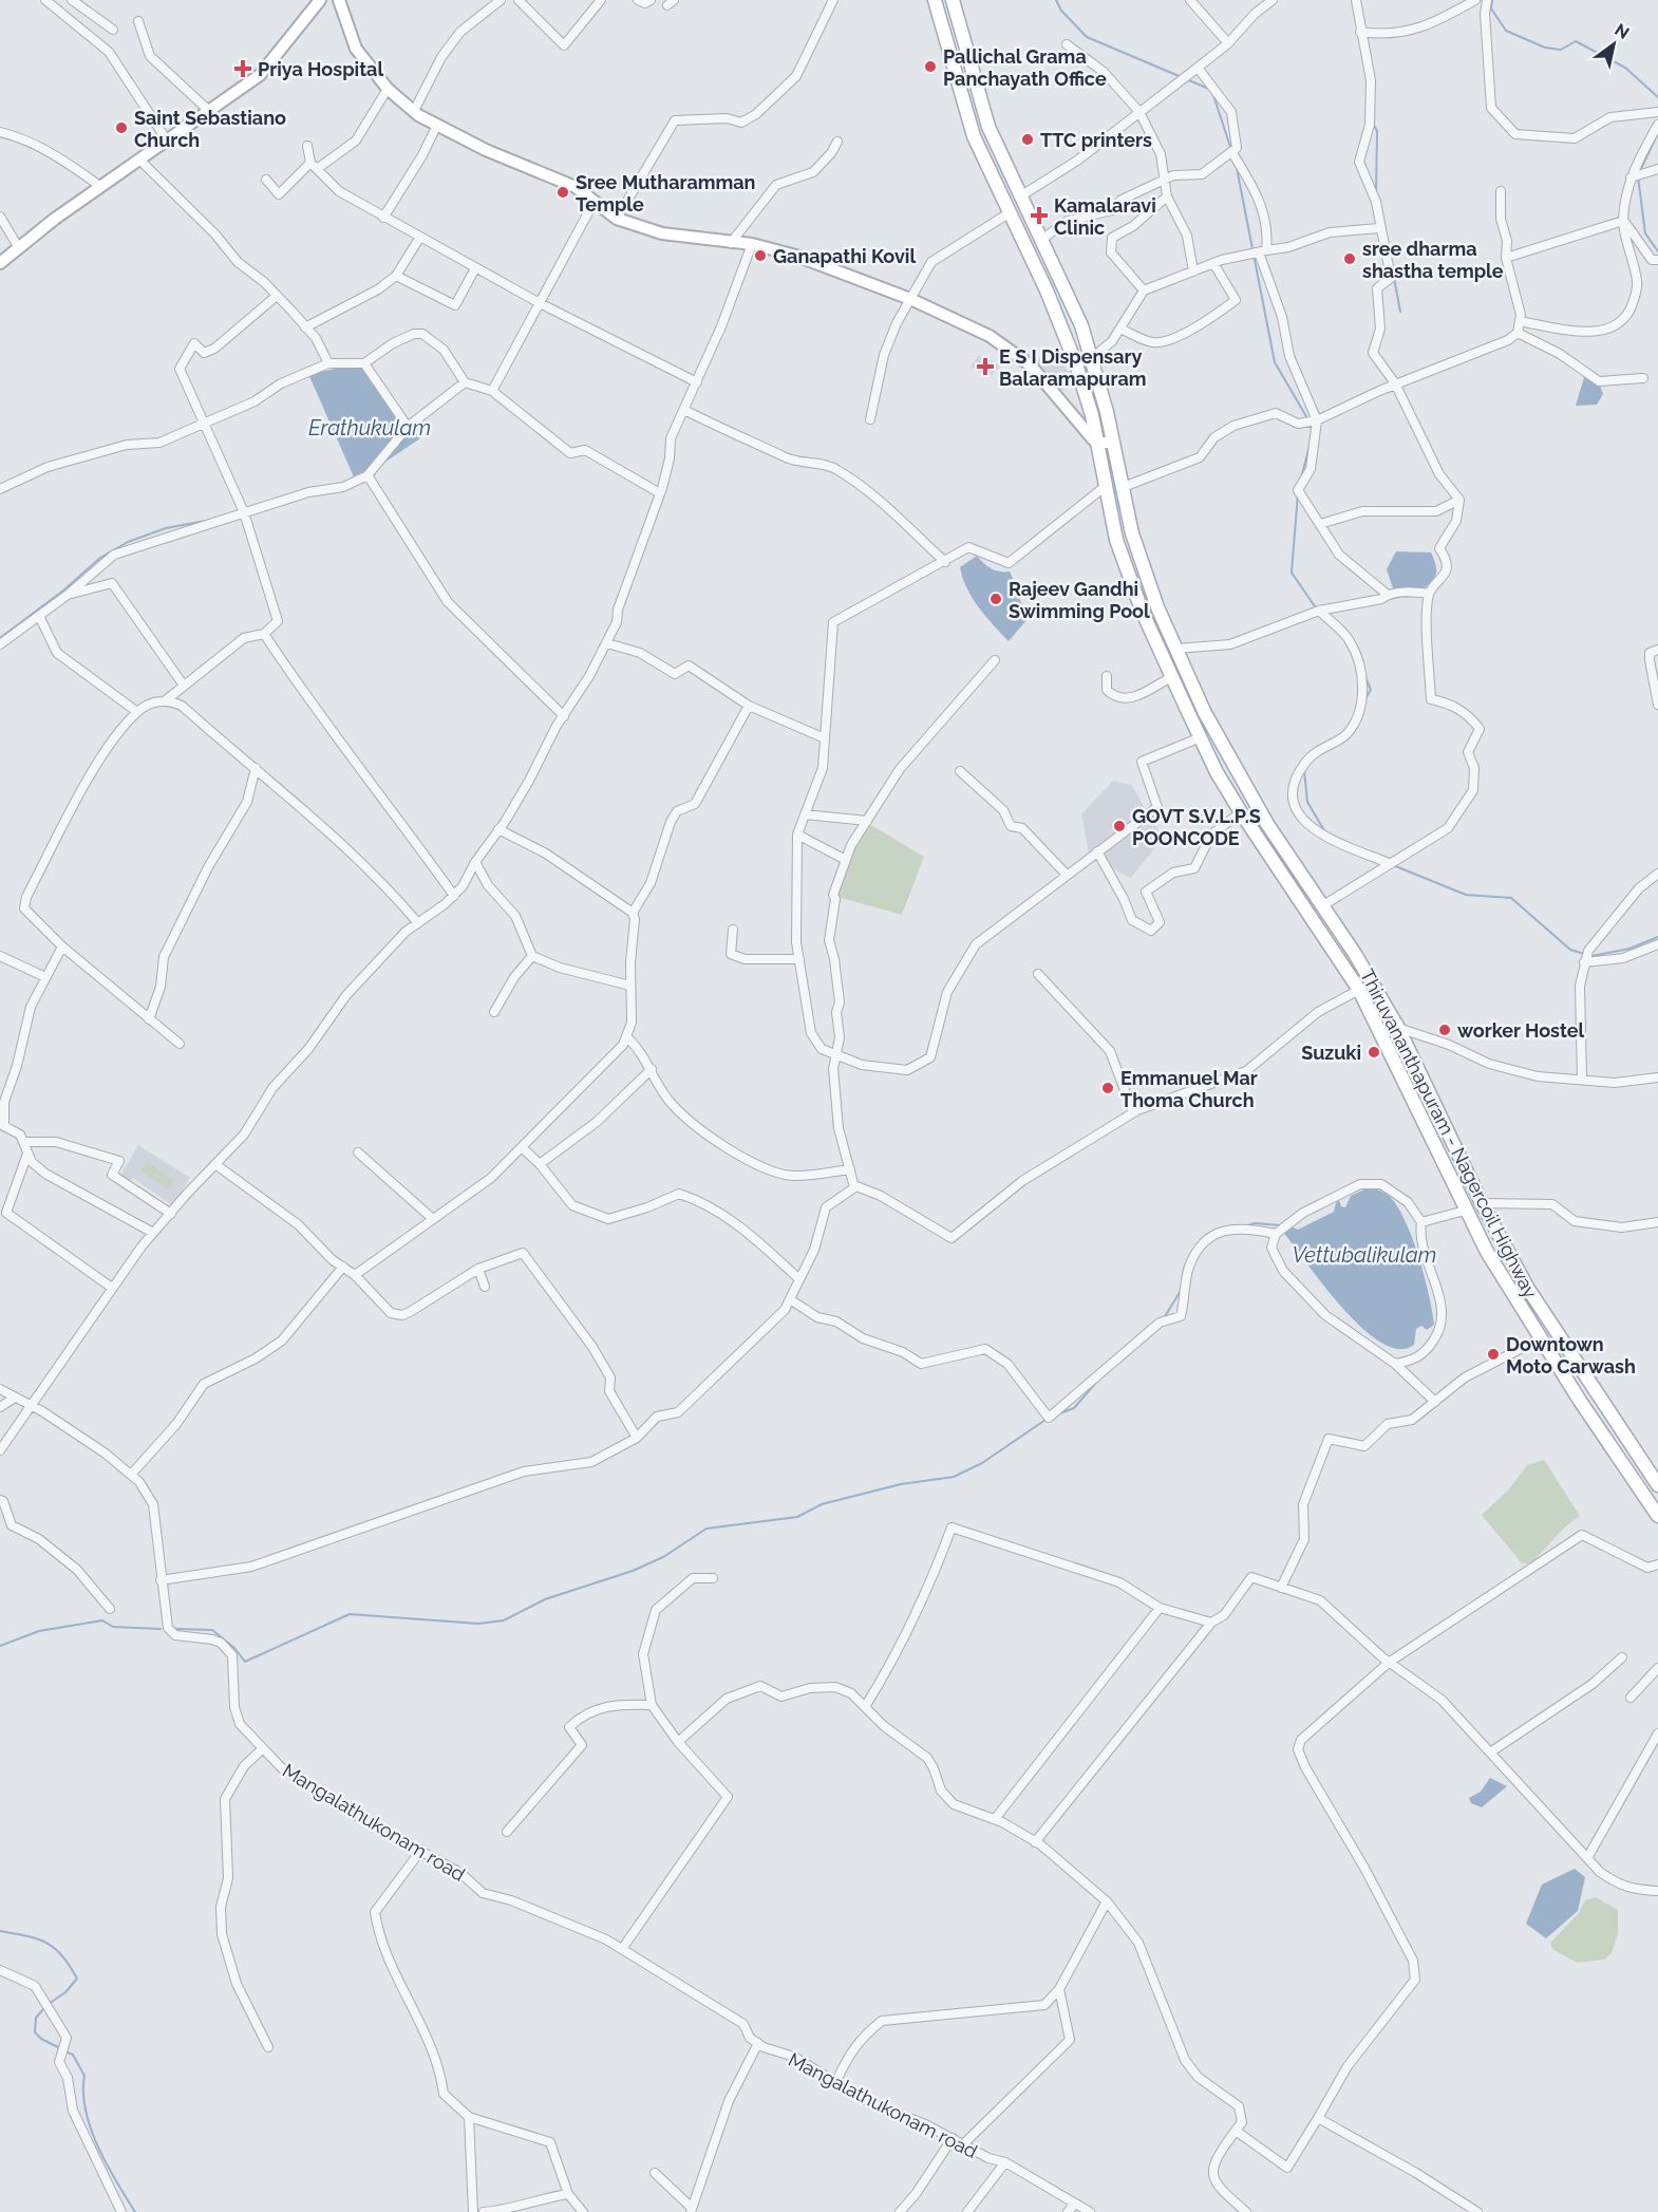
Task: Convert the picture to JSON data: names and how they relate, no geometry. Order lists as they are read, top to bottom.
{
  "streets": {
    "main road": ["Thiruvananthapuram - Nagercoil Highway"],
    "street": ["Mangalathukonam road"]
  },
  "water": ["Erathukulam", "Vettubalikulam"],
  "places": {
    "other": [
      "Pallichal Grama Panchayath Office",
      "Saint Sebastiano Church",
      "TTC printers",
      "Sree Mutharamman Temple",
      "Ganapathi Kovil",
      "sree dharma shastha temple",
      "Rajeev Gandhi Swimming Pool",
      "GOVT S.V.L.P.S POONCODE",
      "worker Hostel",
      "Suzuki",
      "Emmanuel Mar Thoma Church",
      "Downtown Moto Carwash"
    ],
    "health": ["Priya Hospital", "Kamalaravi Clinic", "E S I Dispensary Balaramapuram"]
  },
  "north": "top right"
}
